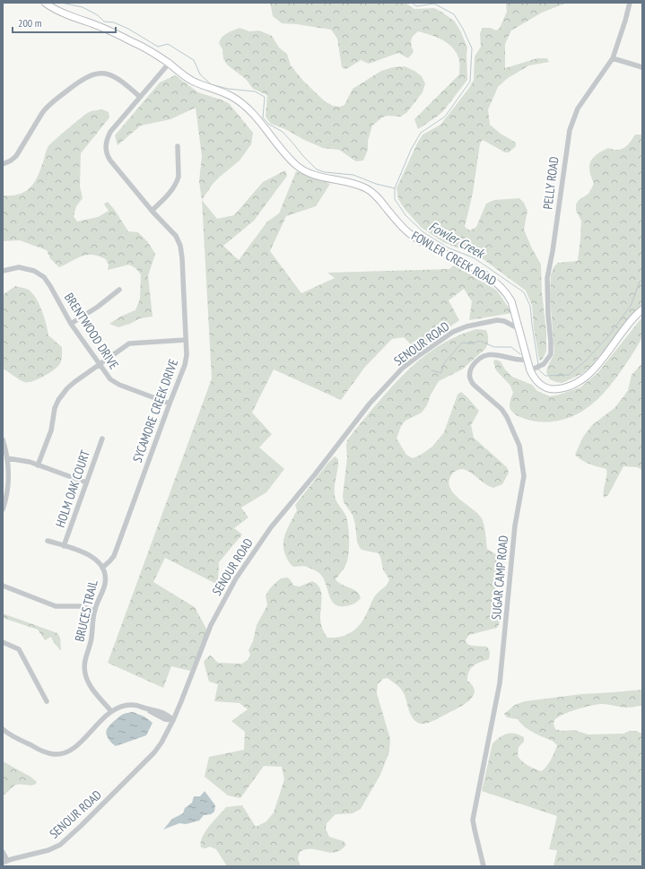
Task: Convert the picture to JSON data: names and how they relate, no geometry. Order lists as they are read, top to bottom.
{
  "streets": {
    "main road": ["FOWLER CREEK ROAD"],
    "street": [
      "PELLY ROAD",
      "BRENTWOOD DRIVE",
      "SENOUR ROAD",
      "SYCAMORE CREEK DRIVE",
      "HOLM OAK COURT",
      "SUGAR CAMP ROAD",
      "BRUCES TRAIL"
    ]
  },
  "crossings": [
    ["PELLY ROAD", "FOWLER CREEK ROAD"],
    ["FOWLER CREEK ROAD", "SENOUR ROAD"],
    ["FOWLER CREEK ROAD", "SYCAMORE CREEK DRIVE"],
    ["FOWLER CREEK ROAD", "SUGAR CAMP ROAD"],
    ["BRENTWOOD DRIVE", "SYCAMORE CREEK DRIVE"],
    ["SYCAMORE CREEK DRIVE", "BRUCES TRAIL"],
    ["HOLM OAK COURT", "BRUCES TRAIL"]
  ],
  "water": ["Fowler Creek"],
  "scale_bar": "200 m"
}
